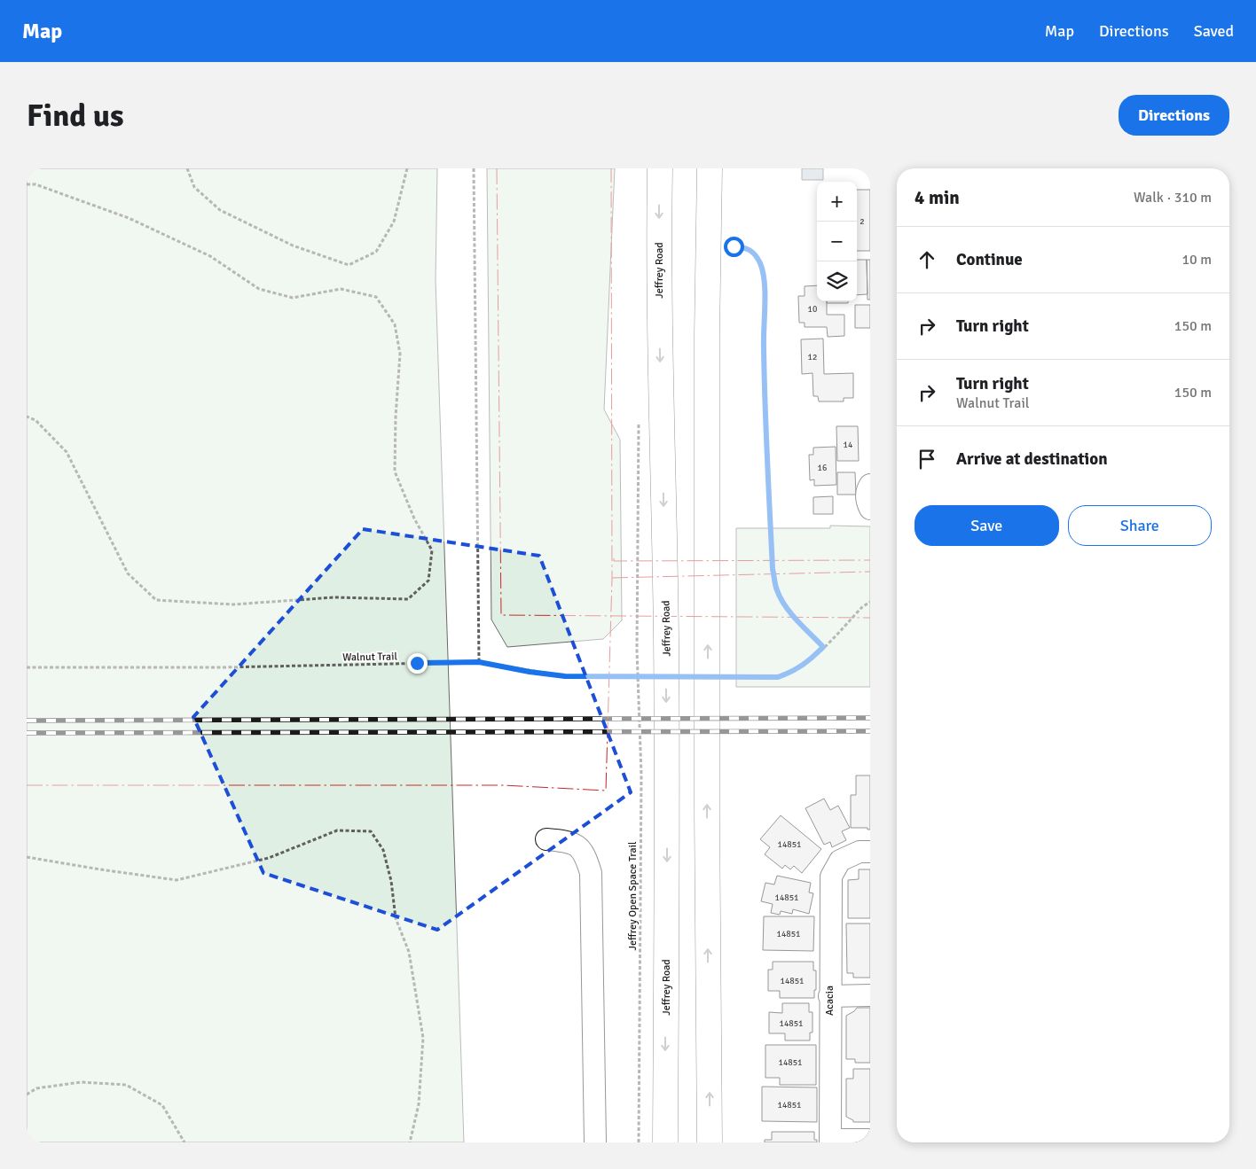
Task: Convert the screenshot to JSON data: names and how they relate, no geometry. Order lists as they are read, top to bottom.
{
  "streets": {
    "main road": ["Jeffrey Road"],
    "street": ["Acacia"],
    "path": ["Walnut Trail", "Jeffrey Open Space Trail"]
  },
  "house_numbers": [
    "2",
    "10",
    "12",
    "14",
    "16",
    "14851",
    "14851",
    "14851",
    "14851",
    "14851",
    "14851",
    "14851"
  ],
  "page": {
    "header": "Map",
    "nav": ["Map", "Directions", "Saved"],
    "buttons": [
      "Directions",
      ["Save", "Share"]
    ],
    "title": "Find us",
    "heading": ["4 min", "Walk · 310 m"],
    "map_buttons": ["+", "−"],
    "list": [
      ["Continue", "10 m"],
      ["Turn right", "150 m"],
      ["Turn right", "Walnut Trail", "150 m"],
      "Arrive at destination"
    ]
  }
}
